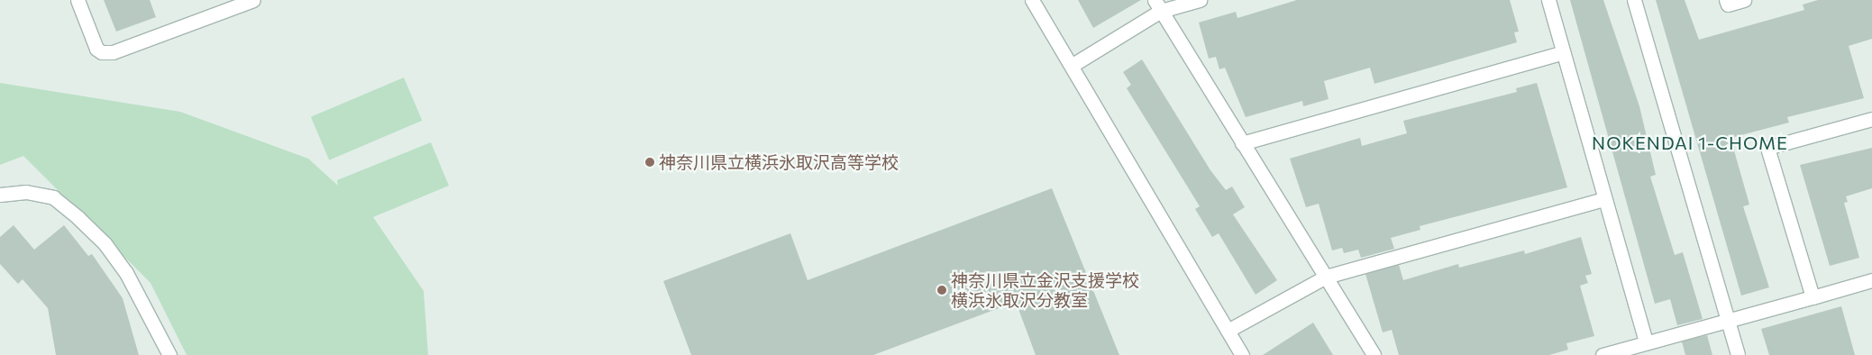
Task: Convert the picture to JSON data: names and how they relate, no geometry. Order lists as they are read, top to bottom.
{
  "districts": ["NOKENDAI 1-CHOME"],
  "places": ["神奈川県立横浜氷取沢高等学校", "神奈川県立金沢支援学校 横浜氷取沢分教室"]
}
